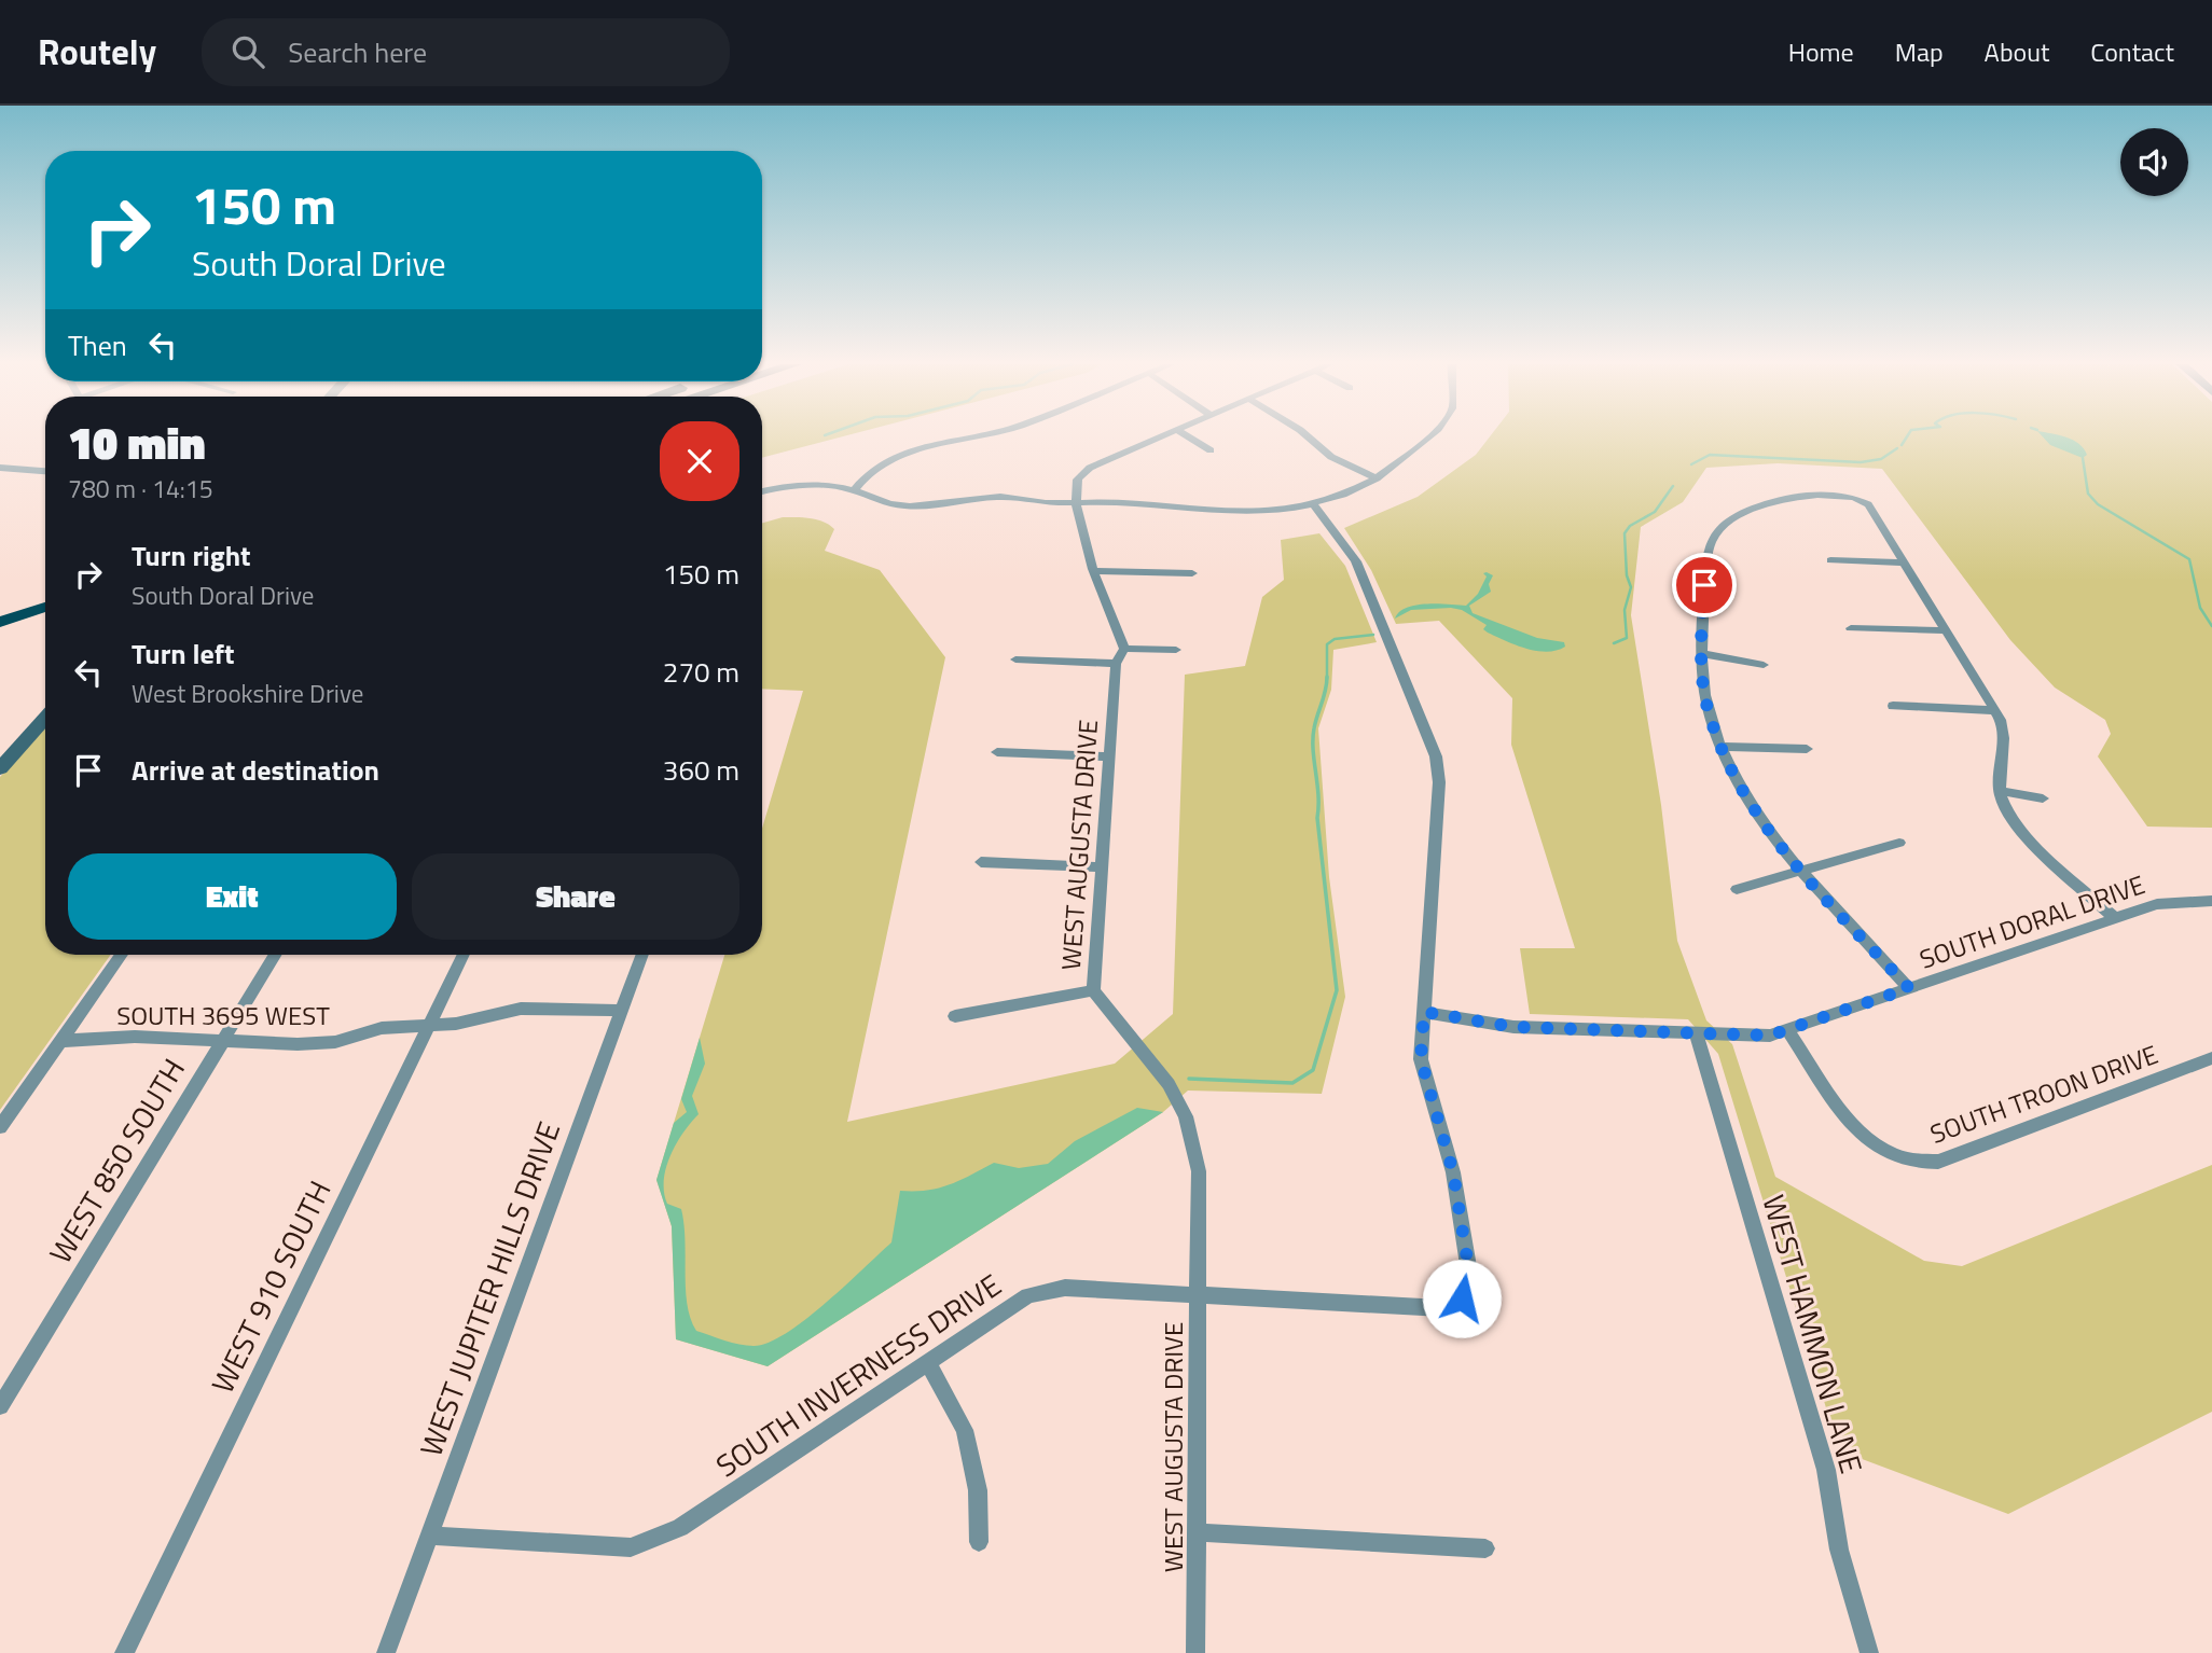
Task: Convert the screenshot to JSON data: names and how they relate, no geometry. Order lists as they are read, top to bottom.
{
  "streets": {
    "street": [
      "WEST AUGUSTA DRIVE",
      "SOUTH DORAL DRIVE",
      "SOUTH 3695 WEST",
      "SOUTH TROON DRIVE",
      "WEST 850 SOUTH",
      "WEST 910 SOUTH",
      "WEST JUPITER HILLS DRIVE",
      "WEST HAMMON LANE",
      "SOUTH INVERNESS DRIVE"
    ]
  },
  "crossings": [
    ["WEST AUGUSTA DRIVE", "SOUTH INVERNESS DRIVE"],
    ["SOUTH DORAL DRIVE", "SOUTH TROON DRIVE"],
    ["SOUTH DORAL DRIVE", "WEST HAMMON LANE"],
    ["SOUTH DORAL DRIVE", "SOUTH INVERNESS DRIVE"],
    ["SOUTH 3695 WEST", "WEST 850 SOUTH"],
    ["SOUTH 3695 WEST", "WEST 910 SOUTH"],
    ["SOUTH 3695 WEST", "WEST JUPITER HILLS DRIVE"],
    ["WEST JUPITER HILLS DRIVE", "SOUTH INVERNESS DRIVE"]
  ],
  "page": {
    "header": "Routely",
    "search": "Search here",
    "nav": [
      "Home",
      "Map",
      "About",
      "Contact"
    ],
    "turn": ["150 m", "South Doral Drive"],
    "then": "Then",
    "heading": ["10 min", "780 m · 14:15"],
    "list": [
      {
        "name": "Turn right",
        "note": "South Doral Drive",
        "value": "150 m"
      },
      {
        "name": "Turn left",
        "note": "West Brookshire Drive",
        "value": "270 m"
      },
      {
        "name": "Arrive at destination",
        "value": "360 m"
      }
    ],
    "buttons": ["Exit", "Share"]
  }
}
